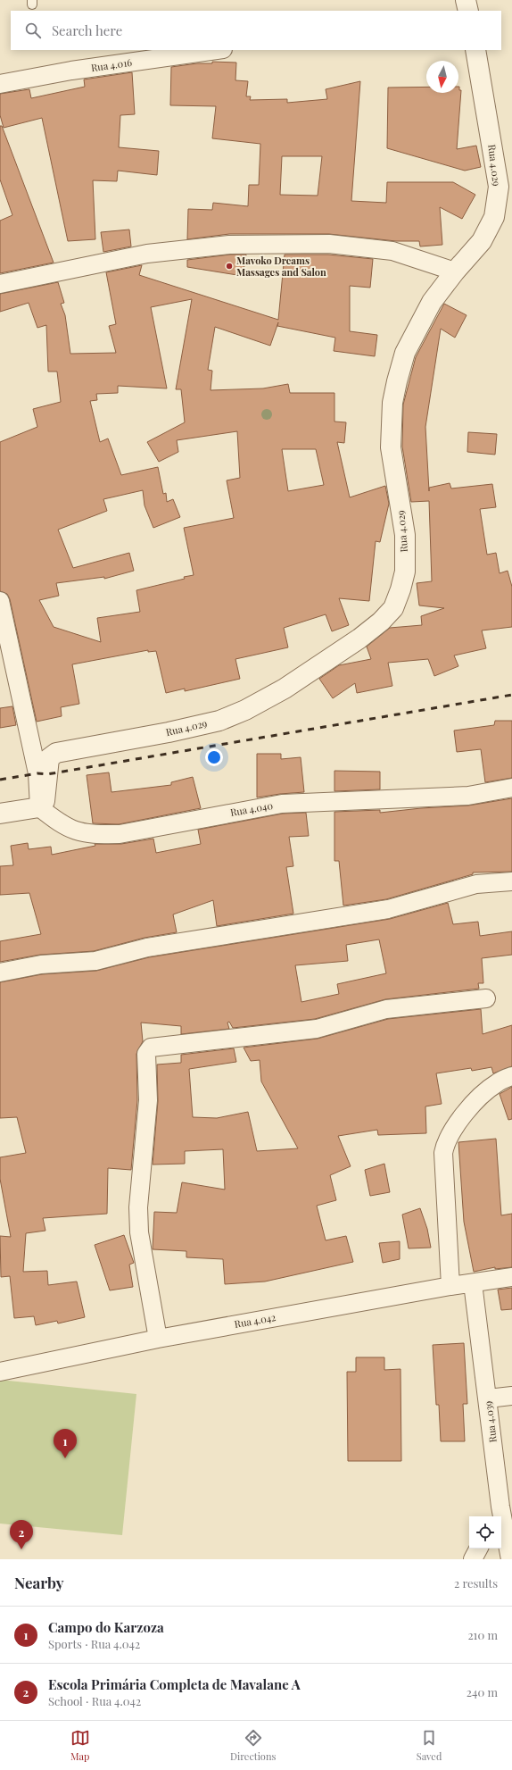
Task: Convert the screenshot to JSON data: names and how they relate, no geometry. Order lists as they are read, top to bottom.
{
  "streets": {
    "street": [
      "Rua 4.016",
      "Rua 4.029",
      "Rua 4.040",
      "Rua 4.042",
      "Rua 4.039"
    ]
  },
  "crossings": [
    ["Rua 4.029", "Rua 4.040"],
    ["Rua 4.042", "Rua 4.039"]
  ],
  "places": ["Mavoko Dreams Massages and Salon"],
  "north": "bottom",
  "page": {
    "search": "Search here",
    "pins": ["1", "2"],
    "heading": ["Nearby", "2 results"],
    "list": [
      {
        "mark": "1",
        "name": "Campo do Karzoza",
        "note": "Sports · Rua 4.042",
        "value": "210 m"
      },
      {
        "mark": "2",
        "name": "Escola Primária Completa de Mavalane A",
        "note": "School · Rua 4.042",
        "value": "240 m"
      }
    ],
    "nav": ["Map", "Directions", "Saved"]
  }
}
